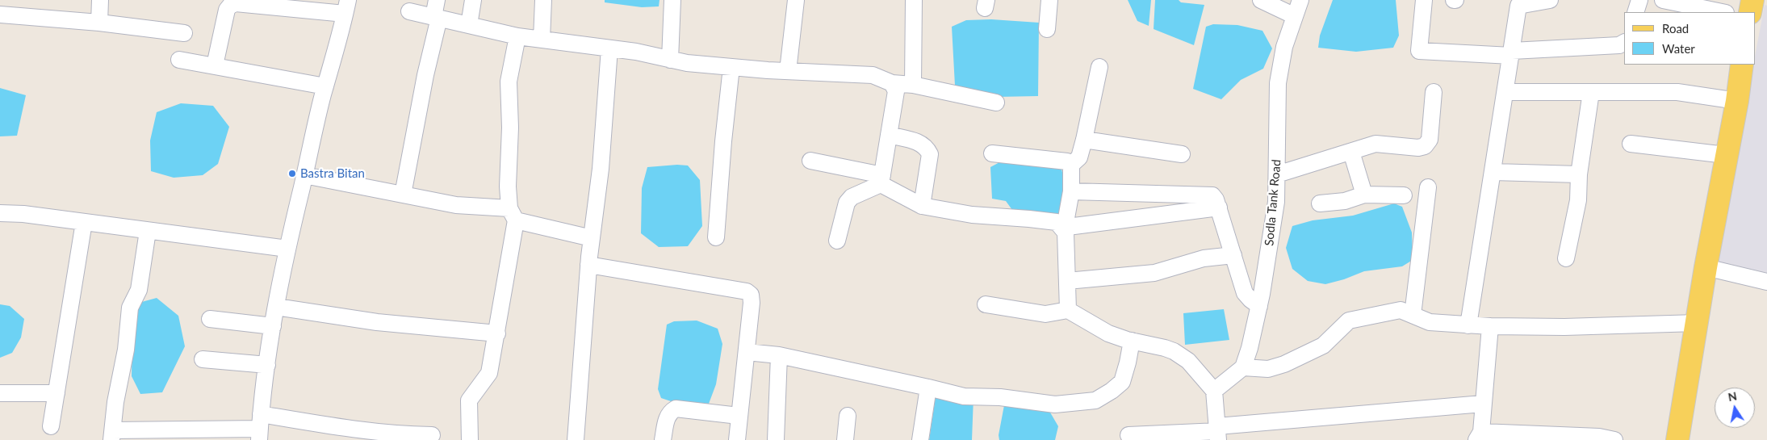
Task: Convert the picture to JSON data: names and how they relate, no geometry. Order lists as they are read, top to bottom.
{
  "streets": {
    "street": ["Sodla Tank Road"]
  },
  "places": ["Bastra Bitan"],
  "legend": ["Road", "Water"],
  "north": "top"
}
